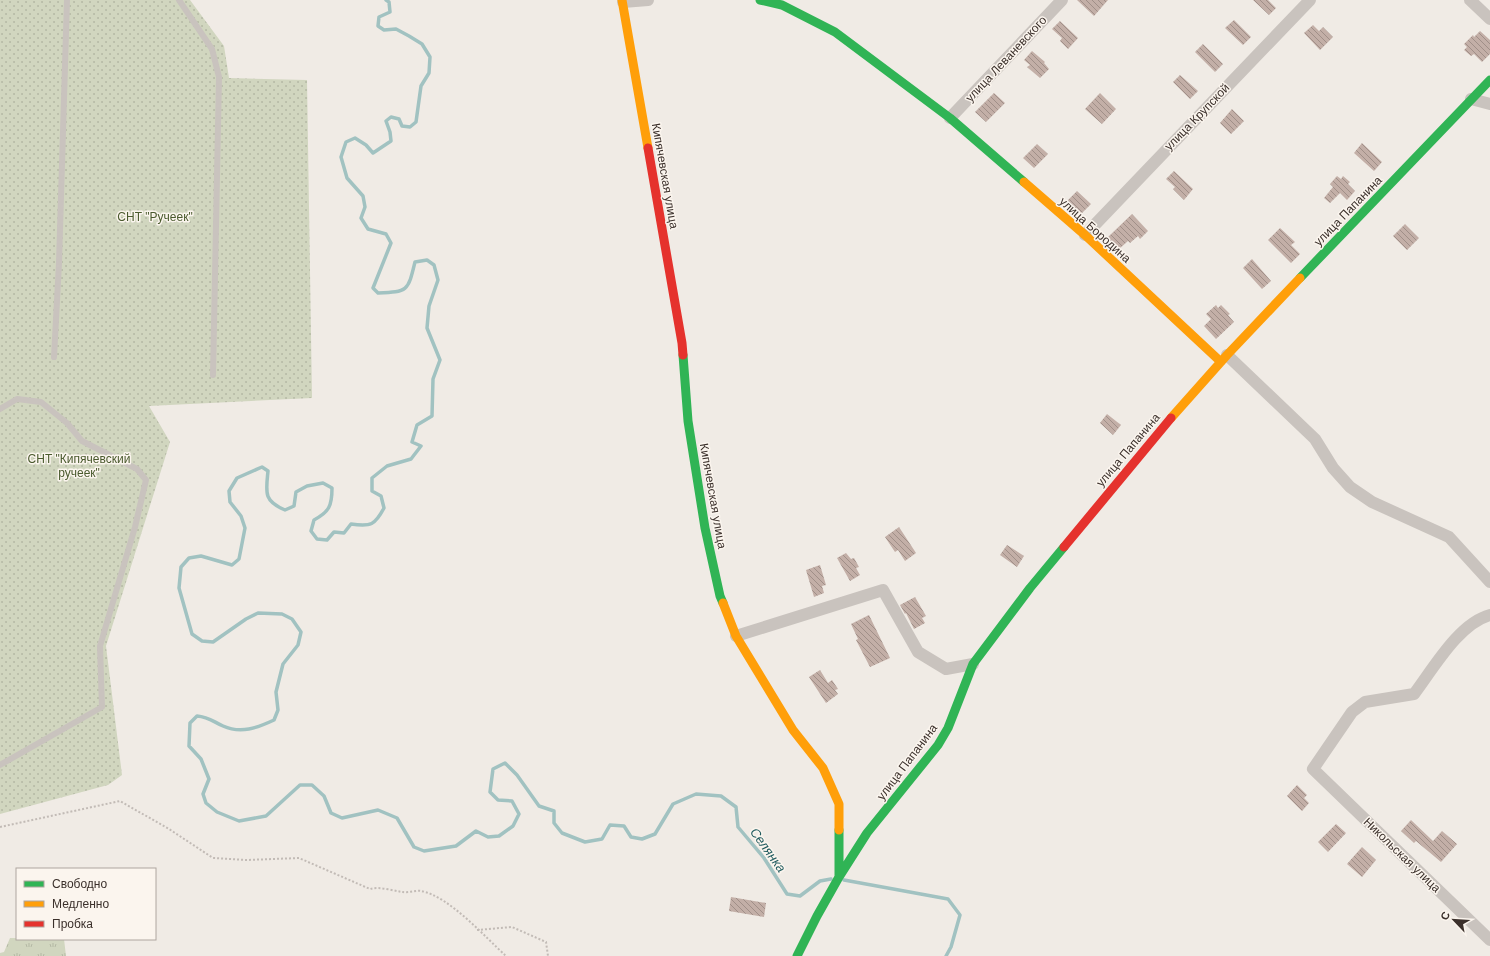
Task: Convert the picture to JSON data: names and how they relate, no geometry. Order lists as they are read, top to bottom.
{
  "streets": {
    "street": [
      "улица Леваневского",
      "улица Крупской",
      "Кипячевская улица",
      "улица Папанина",
      "улица Бородина",
      "Никольская улица"
    ]
  },
  "crossings": [
    ["улица Леваневского", "улица Бородина"],
    ["улица Крупской", "улица Бородина"],
    ["Кипячевская улица", "улица Папанина"],
    ["улица Папанина", "улица Бородина"]
  ],
  "water": ["Селянка"],
  "parks": ["СНТ \"Ручеек\"", "СНТ \"Кипячевский ручеек\""],
  "legend": ["Свободно", "Медленно", "Пробка"],
  "north": "top left"
}
